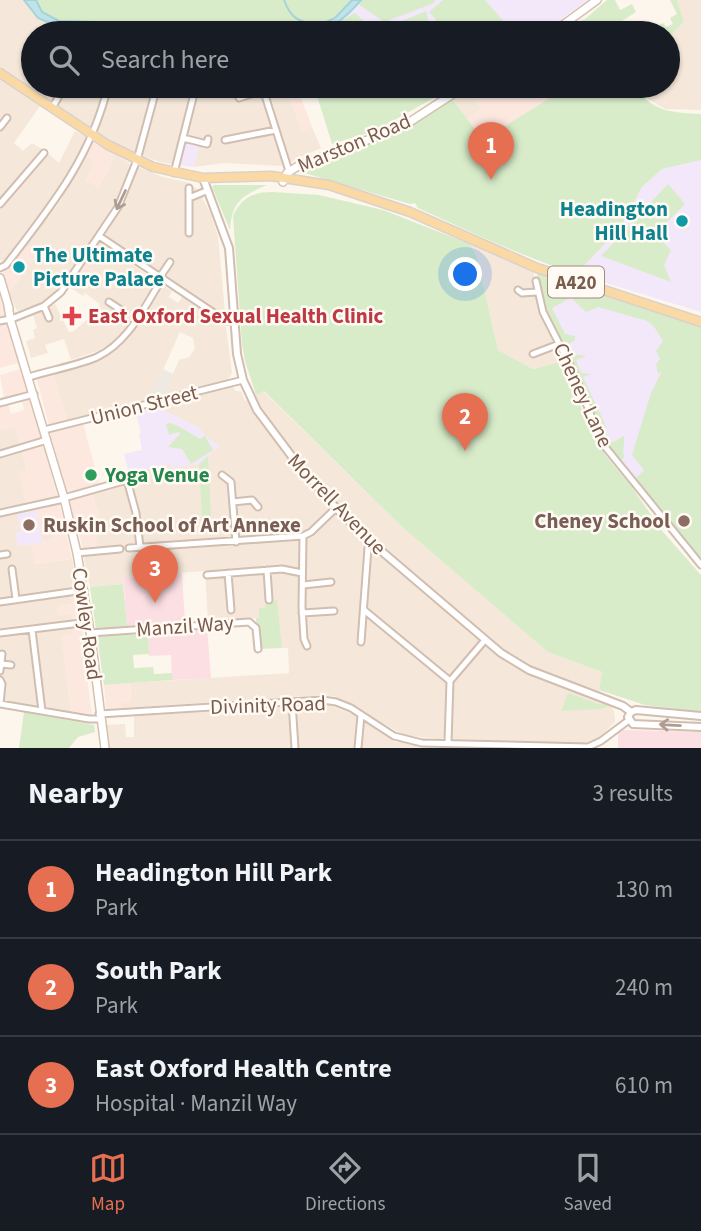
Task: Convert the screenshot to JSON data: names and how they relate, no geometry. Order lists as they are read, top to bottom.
{
  "streets": {
    "main road": ["Marston Road", "A420", "Cowley Road"],
    "street": [
      "Cheney Lane",
      "Union Street",
      "Morrell Avenue",
      "Manzil Way",
      "Divinity Road"
    ]
  },
  "crossings": [
    ["Marston Road", "A420"],
    ["A420", "Morrell Avenue"],
    ["Union Street", "Morrell Avenue"],
    ["Union Street", "Cowley Road"],
    ["Morrell Avenue", "Divinity Road"],
    ["Cowley Road", "Manzil Way"],
    ["Cowley Road", "Divinity Road"]
  ],
  "places": {
    "other": [
      "Headington Hill Hall",
      "The Ultimate Picture Palace",
      "Yoga Venue",
      "Cheney School",
      "Ruskin School of Art Annexe"
    ],
    "health": ["East Oxford Sexual Health Clinic"]
  },
  "page": {
    "search": "Search here",
    "pins": ["1", "2", "3"],
    "heading": ["Nearby", "3 results"],
    "list": [
      {
        "mark": "1",
        "name": "Headington Hill Park",
        "note": "Park",
        "value": "130 m"
      },
      {
        "mark": "2",
        "name": "South Park",
        "note": "Park",
        "value": "240 m"
      },
      {
        "mark": "3",
        "name": "East Oxford Health Centre",
        "note": "Hospital · Manzil Way",
        "value": "610 m"
      }
    ],
    "nav": ["Map", "Directions", "Saved"]
  }
}
